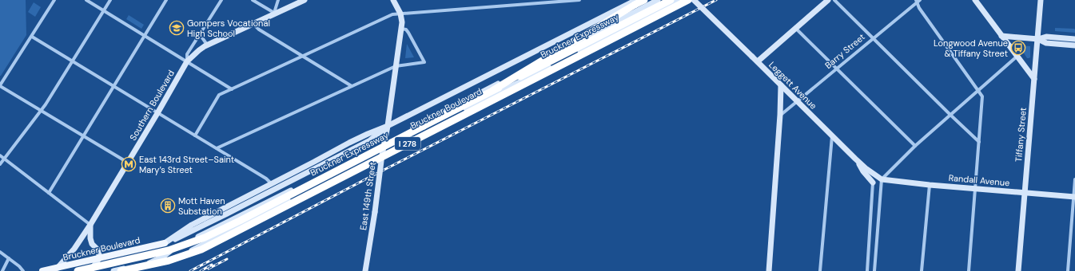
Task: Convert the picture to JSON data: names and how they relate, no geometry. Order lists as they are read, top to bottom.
{
  "streets": {
    "highway": ["Bruckner Expressway", "I 278"],
    "main road": [
      "Leggett Avenue",
      "Southern Boulevard",
      "Bruckner Boulevard",
      "Tiffany Street",
      "Randall Avenue",
      "East 149th Street"
    ],
    "street": ["Barry Street"]
  },
  "crossings": [
    ["Barry Street", "Leggett Avenue"],
    ["Leggett Avenue", "Randall Avenue"],
    ["Southern Boulevard", "Bruckner Boulevard"],
    ["Bruckner Boulevard", "East 149th Street"],
    ["Tiffany Street", "Randall Avenue"]
  ],
  "places": {
    "school or university": ["Gompers Vocational High School"],
    "bus stop": ["Longwood Avenue & Tiffany Street"],
    "metro station": ["East 143rd Street–Saint Mary’s Street"],
    "building": ["Mott Haven Substation"]
  }
}
